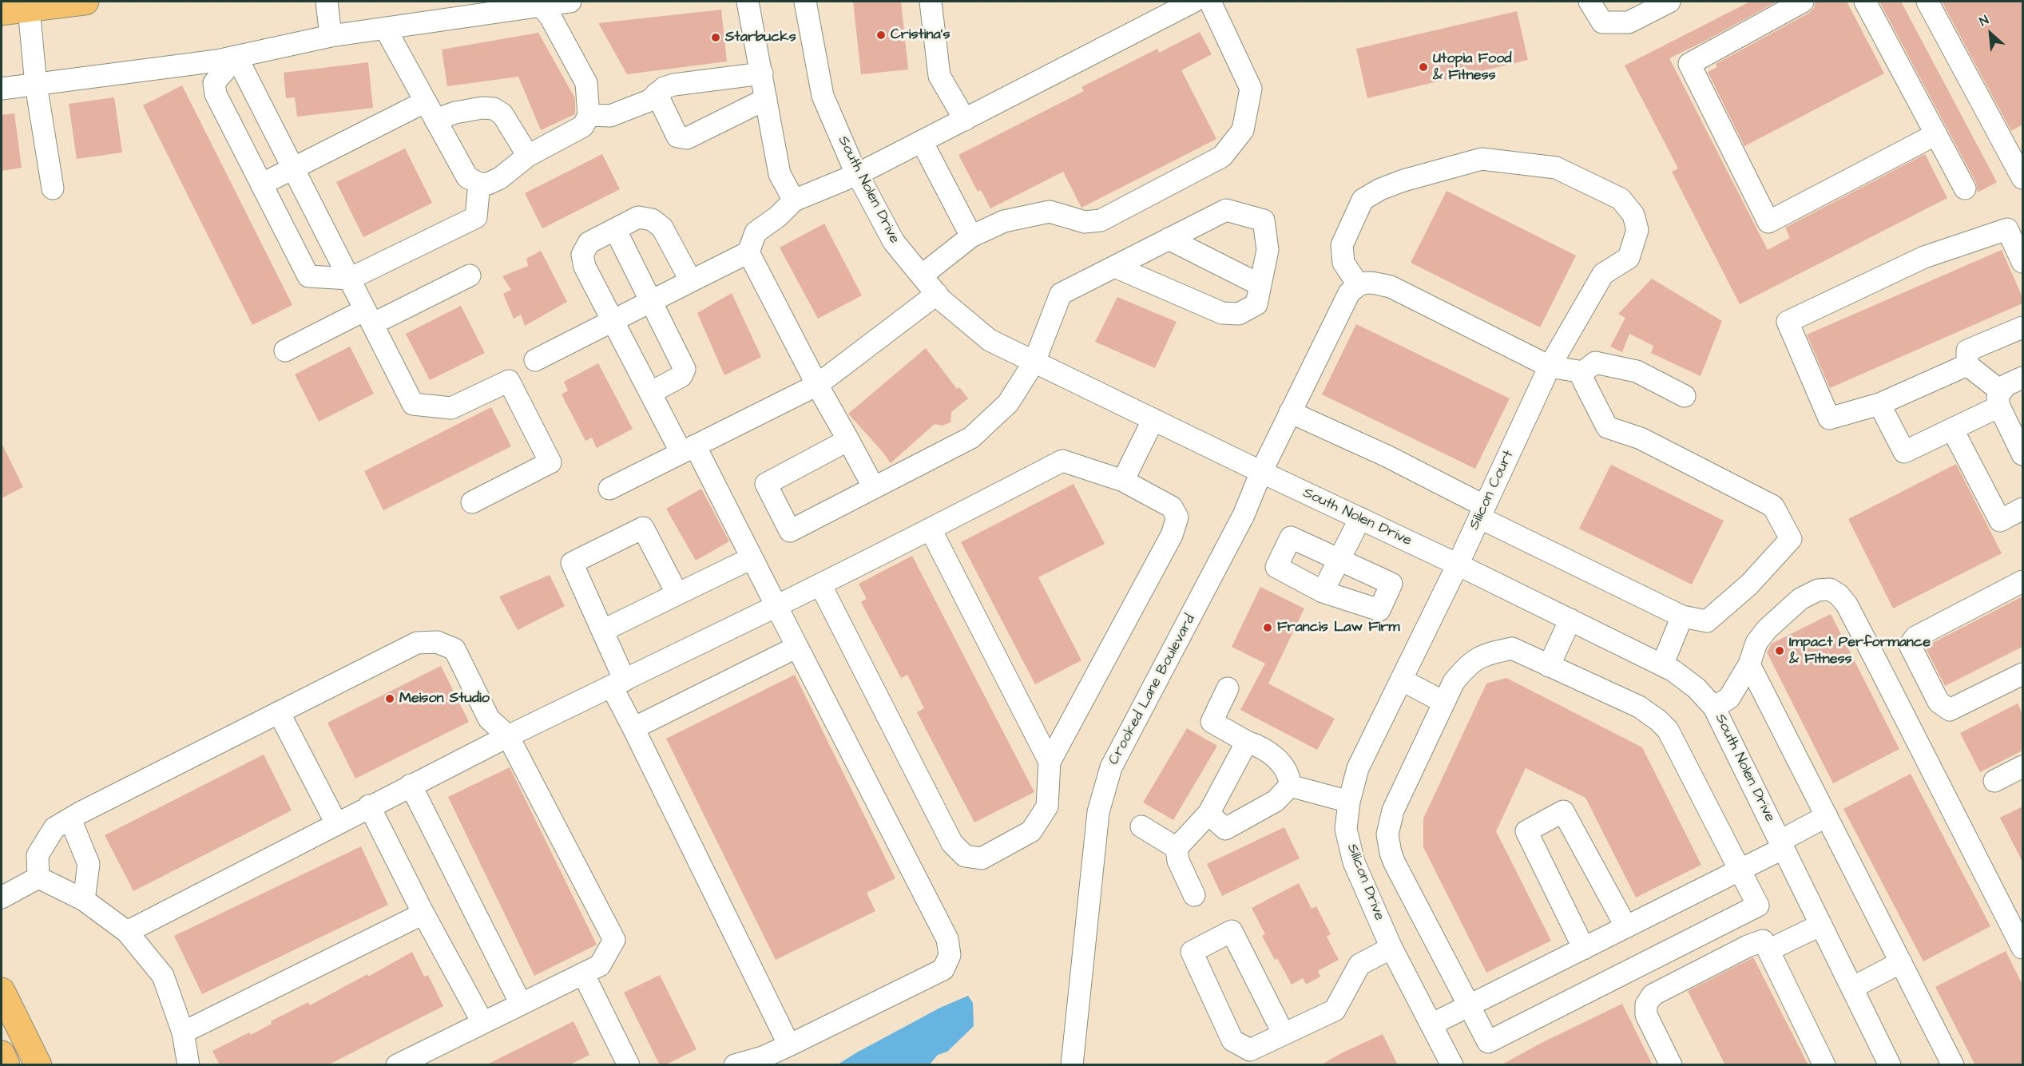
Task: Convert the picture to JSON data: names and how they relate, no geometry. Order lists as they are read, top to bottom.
{
  "streets": {
    "street": [
      "South Nolen Drive",
      "Silicon Court",
      "Crooked Lane Boulevard",
      "Silicon Drive"
    ]
  },
  "crossings": [
    ["South Nolen Drive", "Silicon Court"],
    ["South Nolen Drive", "Crooked Lane Boulevard"],
    ["South Nolen Drive", "Silicon Drive"],
    ["Silicon Court", "Crooked Lane Boulevard"],
    ["Silicon Court", "Silicon Drive"]
  ],
  "places": [
    "Cristina's",
    "Starbucks",
    "Utopia Food & Fitness",
    "Francis Law Firm",
    "Impact Performance & Fitness",
    "Meison Studio"
  ],
  "north": "top left"
}
